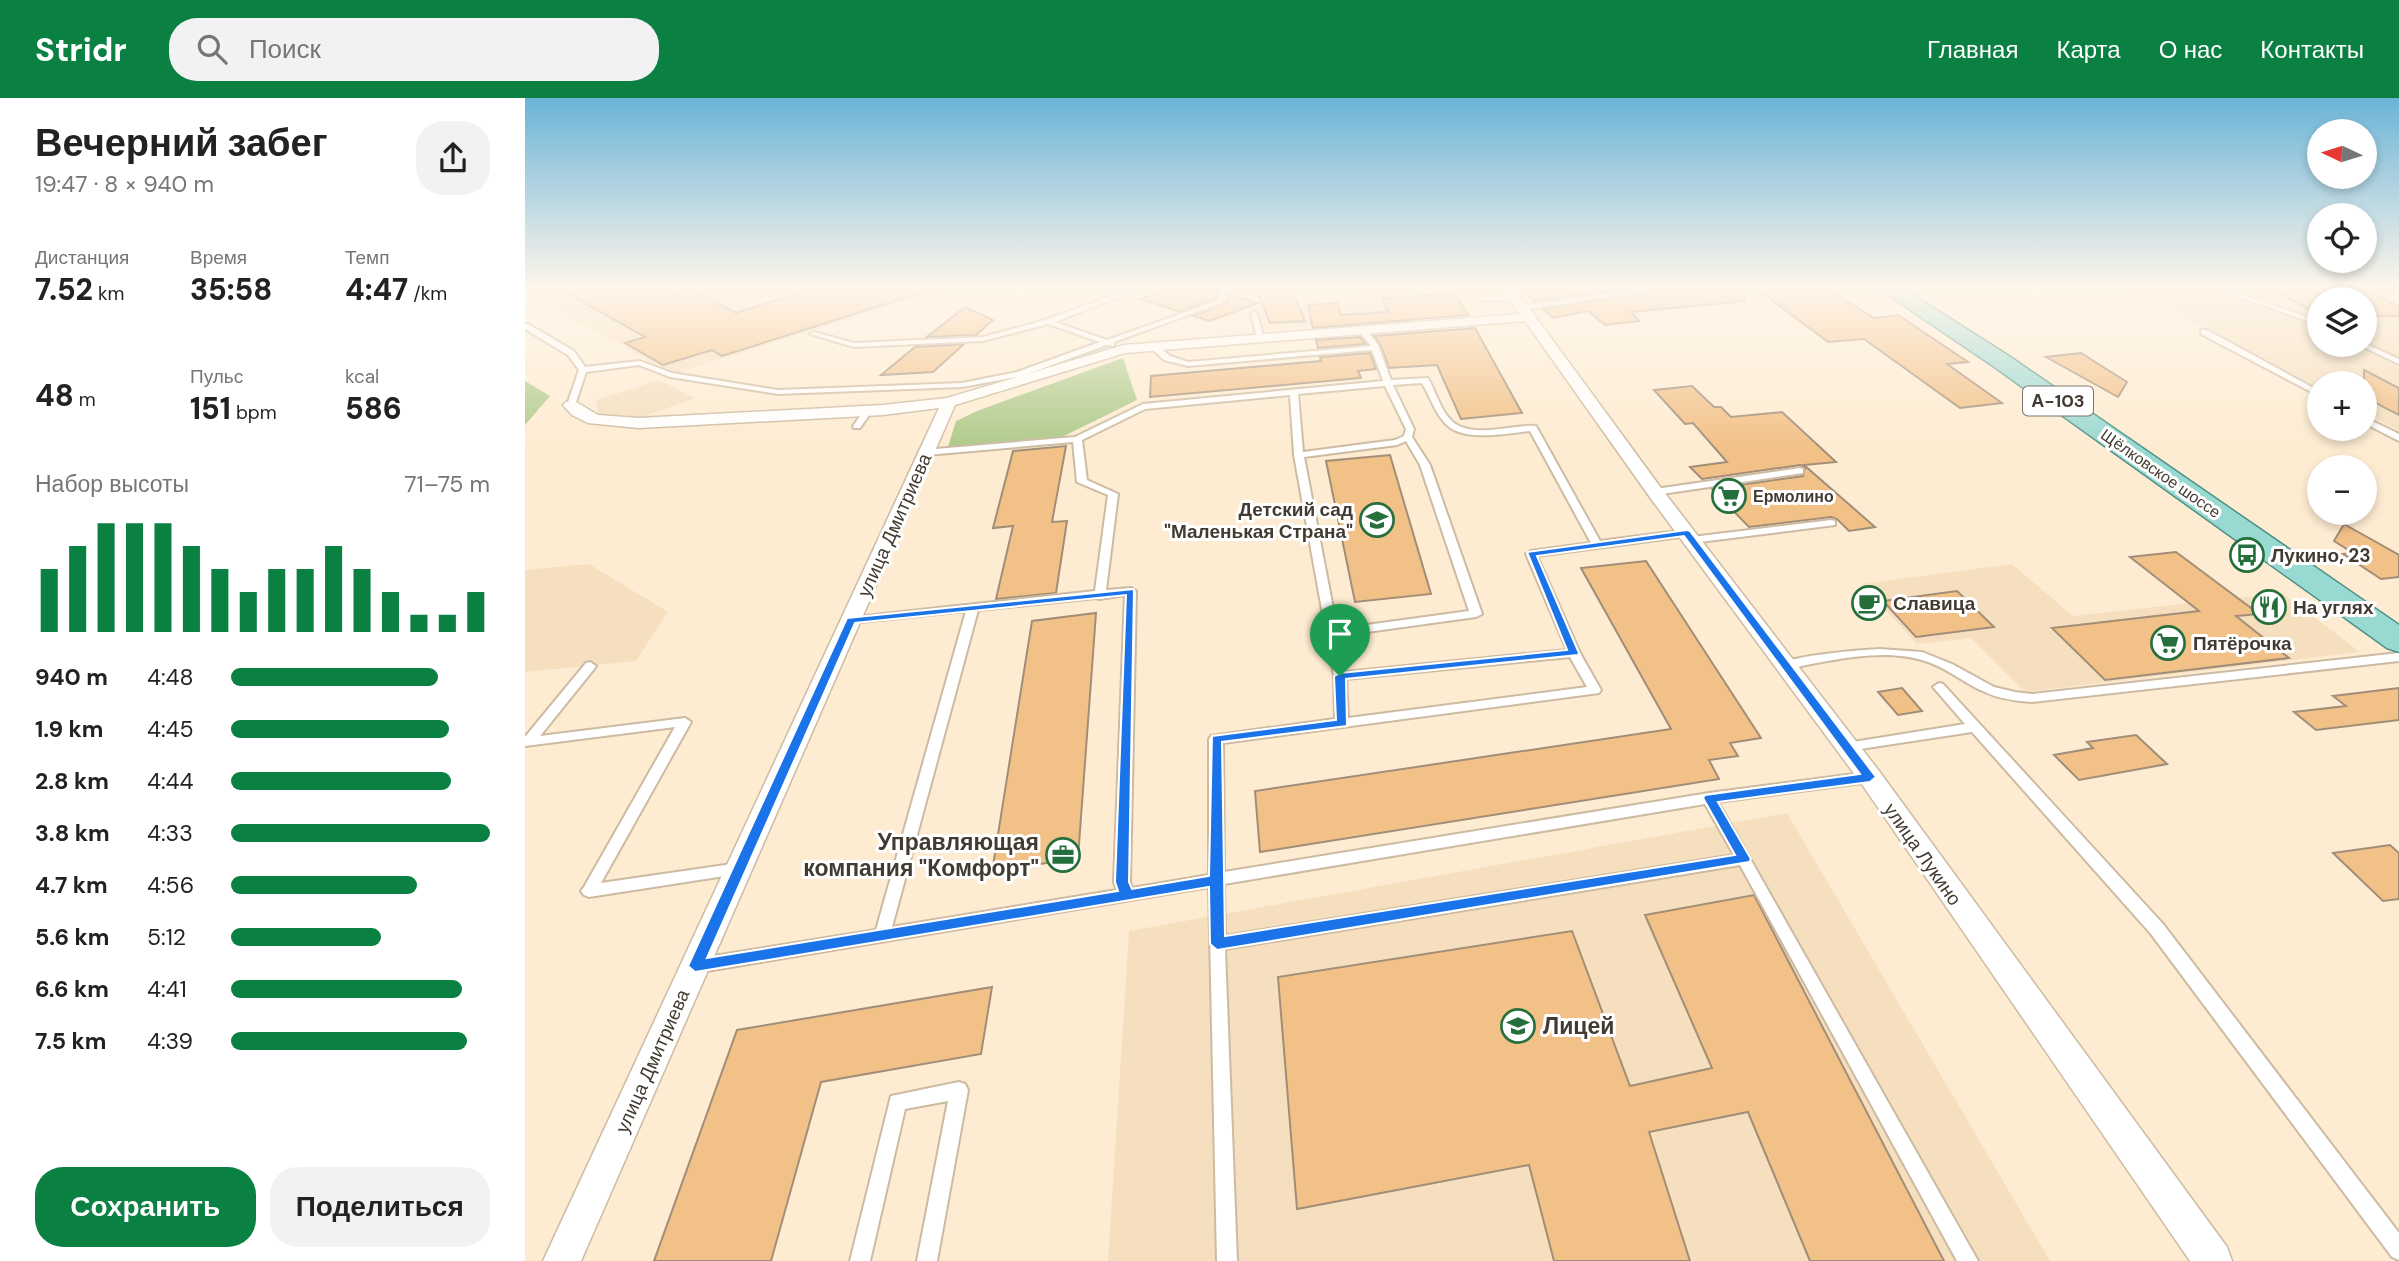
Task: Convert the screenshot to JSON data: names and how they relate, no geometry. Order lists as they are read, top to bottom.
{
  "streets": {
    "main road": ["А-103", "Щёлковское шоссе"],
    "street": ["улица Дмитриева", "улица Лукино"]
  },
  "places": {
    "supermarket": ["Ермолино", "Пятёрочка"],
    "school or university": ["Детский сад \"Маленькая Страна\"", "Лицей"],
    "bus stop": ["Лукино, 23"],
    "cafe": ["Славица"],
    "restaurant": ["На углях"],
    "office": ["Управляющая компания \"Комфорт\""]
  },
  "north": "left",
  "page": {
    "header": "Stridr",
    "search": "Поиск",
    "nav": [
      "Главная",
      "Карта",
      "О нас",
      "Контакты"
    ],
    "heading": ["Вечерний забег", "19:47 · 8 × 940 m"],
    "map_buttons": ["+", "−"],
    "stats": [
      ["Дистанция", "7.52 km"],
      ["Время", "35:58"],
      ["Темп", "4:47 /km"],
      ["48 m"],
      ["Пульс", "151 bpm"],
      ["kcal", "586"]
    ],
    "chart": ["Набор высоты", "71–75 m"],
    "list": [
      {
        "name": "940 m",
        "note": "4:48"
      },
      {
        "name": "1.9 km",
        "note": "4:45"
      },
      {
        "name": "2.8 km",
        "note": "4:44"
      },
      {
        "name": "3.8 km",
        "note": "4:33"
      },
      {
        "name": "4.7 km",
        "note": "4:56"
      },
      {
        "name": "5.6 km",
        "note": "5:12"
      },
      {
        "name": "6.6 km",
        "note": "4:41"
      },
      {
        "name": "7.5 km",
        "note": "4:39"
      }
    ],
    "buttons": ["Сохранить", "Поделиться"]
  }
}
